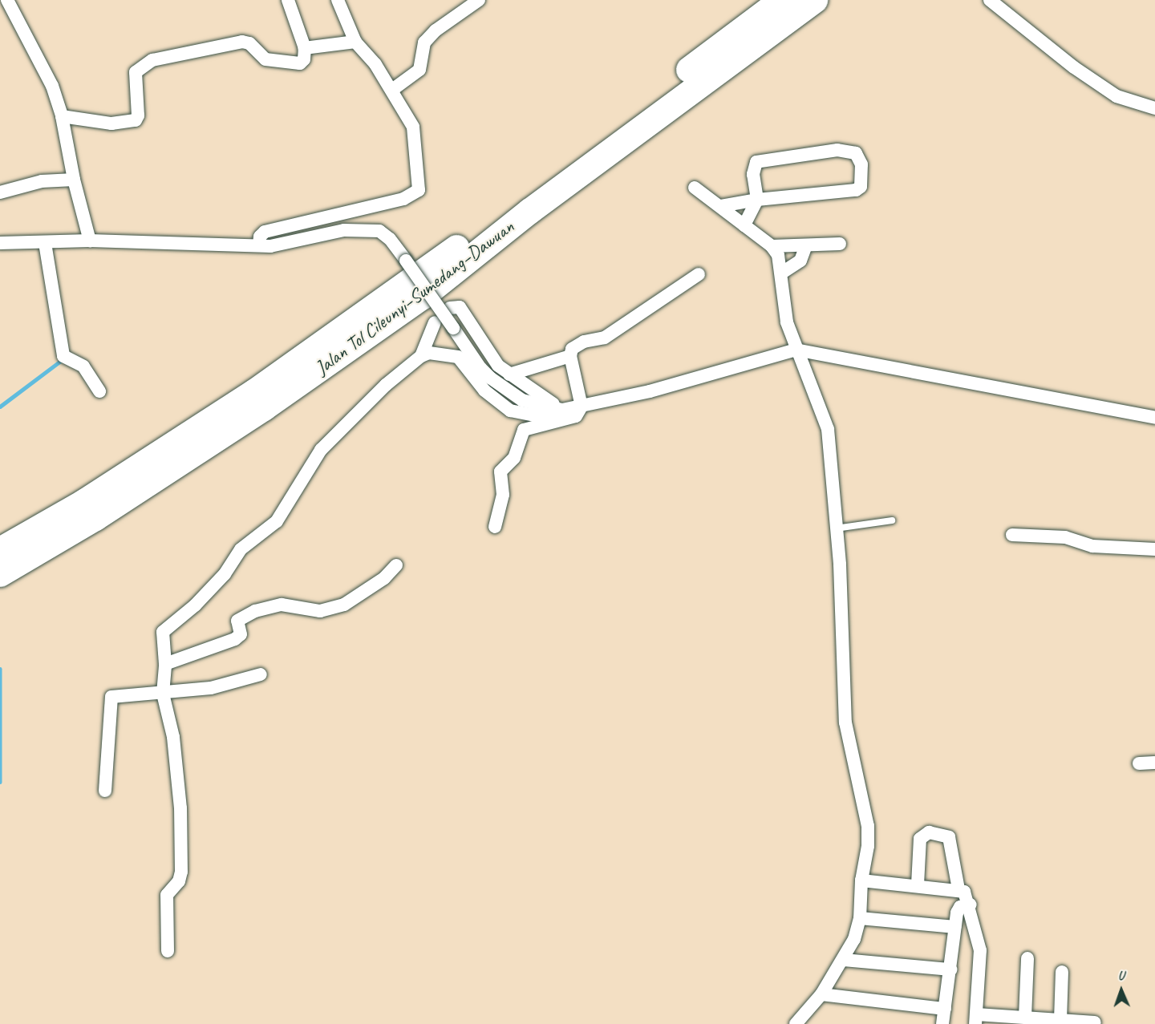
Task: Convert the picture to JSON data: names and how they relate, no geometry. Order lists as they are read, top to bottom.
{
  "streets": {
    "highway": ["Jalan Tol Cileunyi–Sumedang–Dawuan"]
  },
  "north": "top"
}
